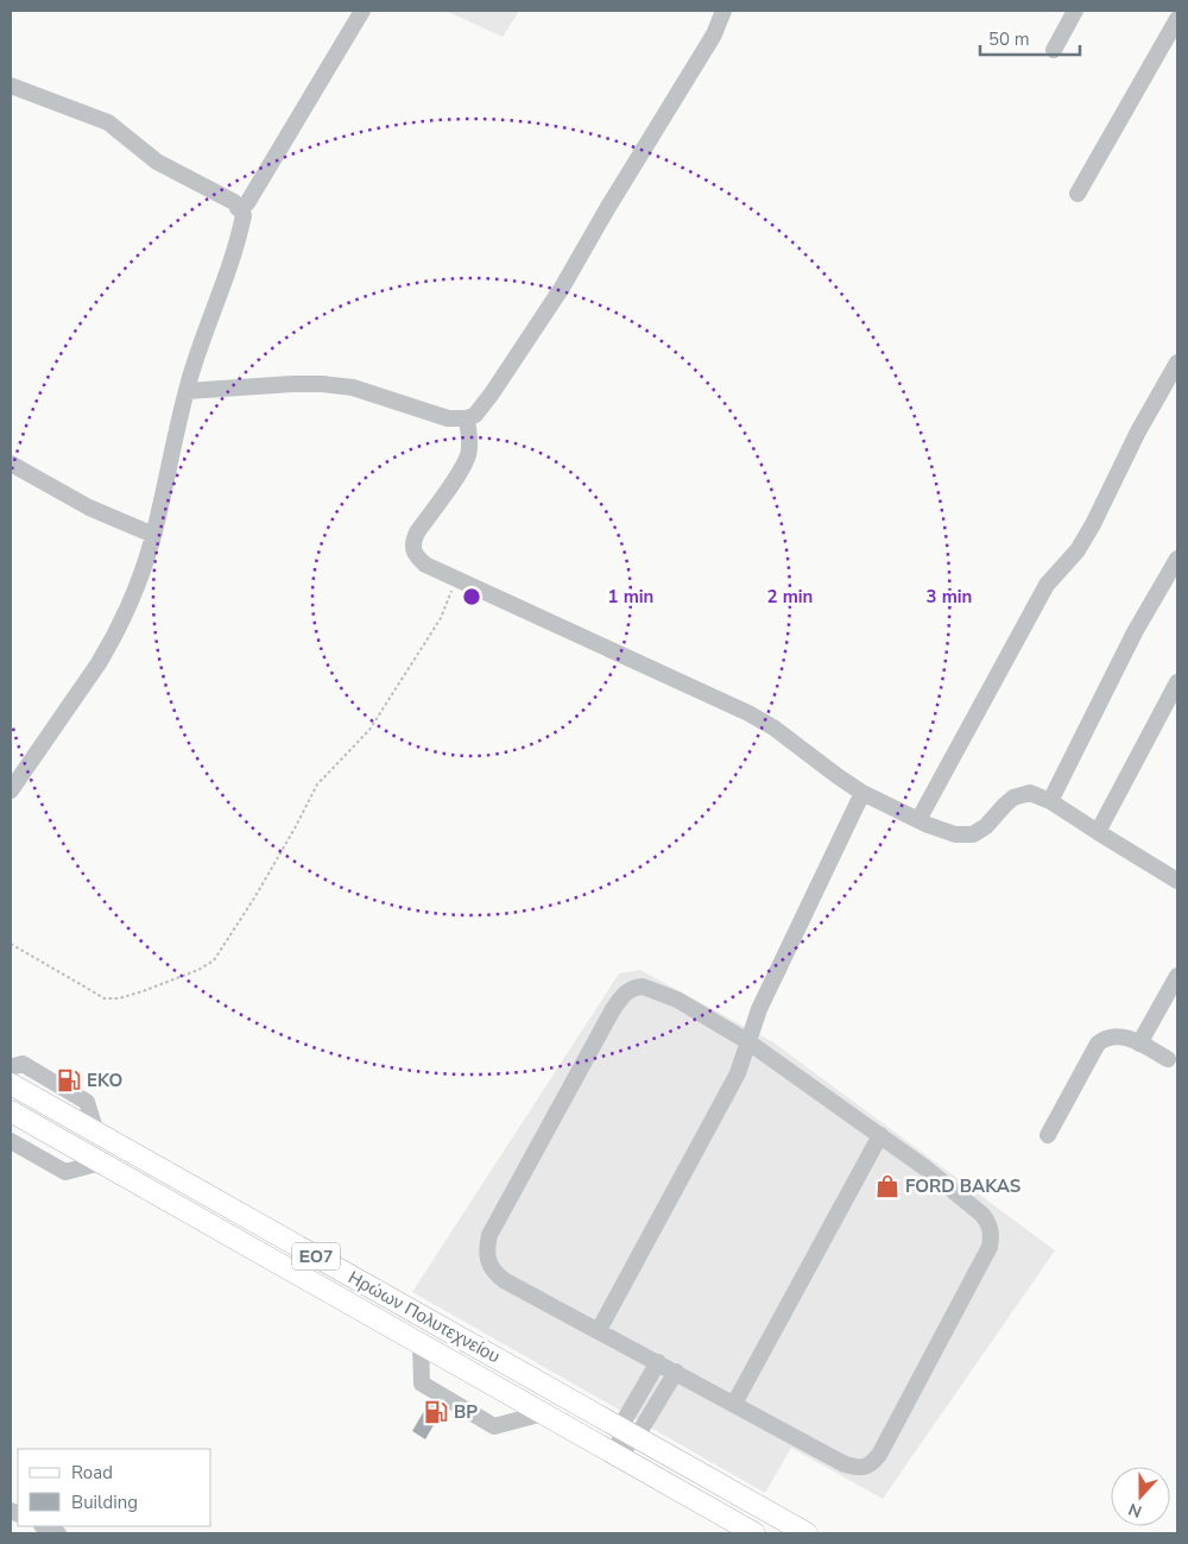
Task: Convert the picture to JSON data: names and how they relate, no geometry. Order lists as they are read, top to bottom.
{
  "streets": {
    "main road": ["ΕΟ7", "Ηρώων Πολυτεχνείου"]
  },
  "places": {
    "fuel station": ["EKO", "BP"],
    "shop": ["FORD BAKAS"]
  },
  "legend": ["Road", "Building"],
  "scale_bar": "50 m",
  "north": "bottom",
  "rings": ["1 min", "2 min", "3 min"]
}
